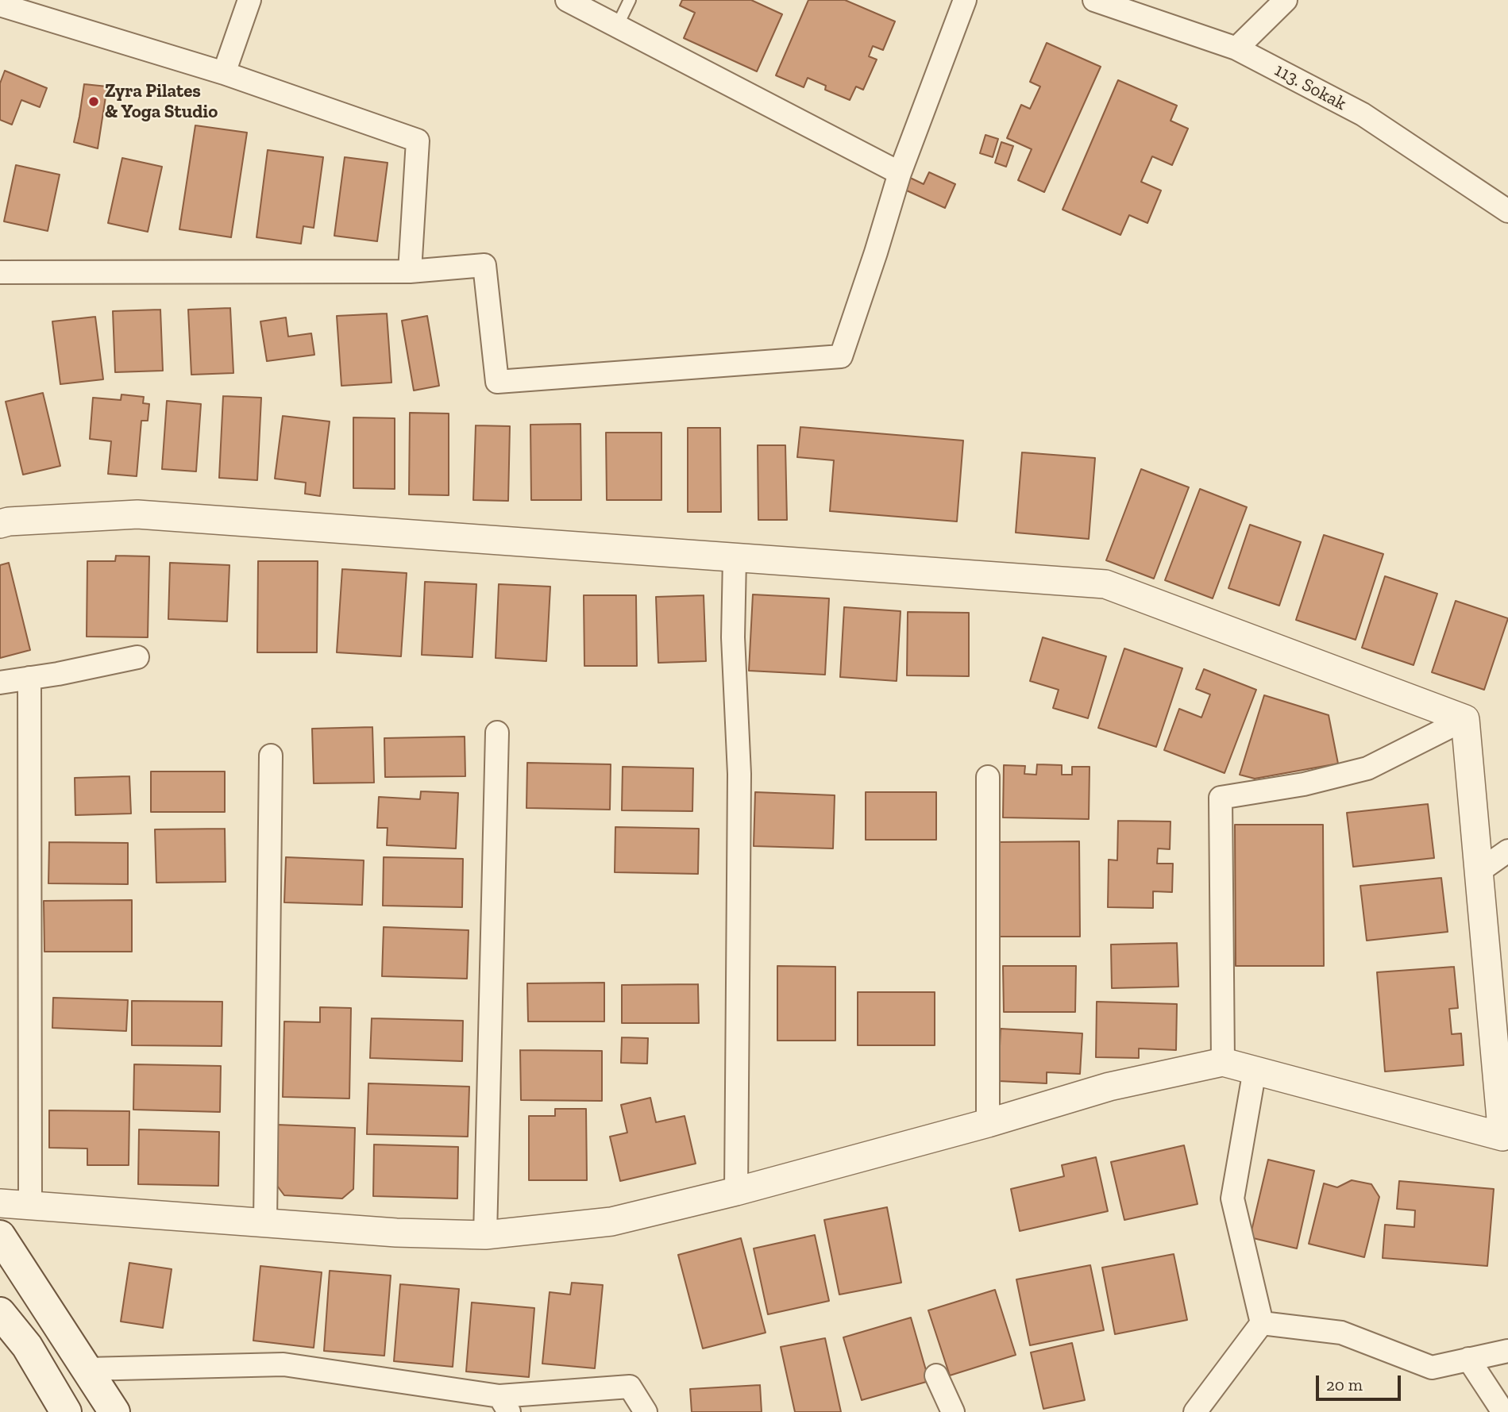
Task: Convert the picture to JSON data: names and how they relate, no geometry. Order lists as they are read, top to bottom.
{
  "streets": {
    "street": ["113. Sokak"]
  },
  "places": ["Zyra Pilates & Yoga Studio"],
  "scale_bar": "20 m"
}
